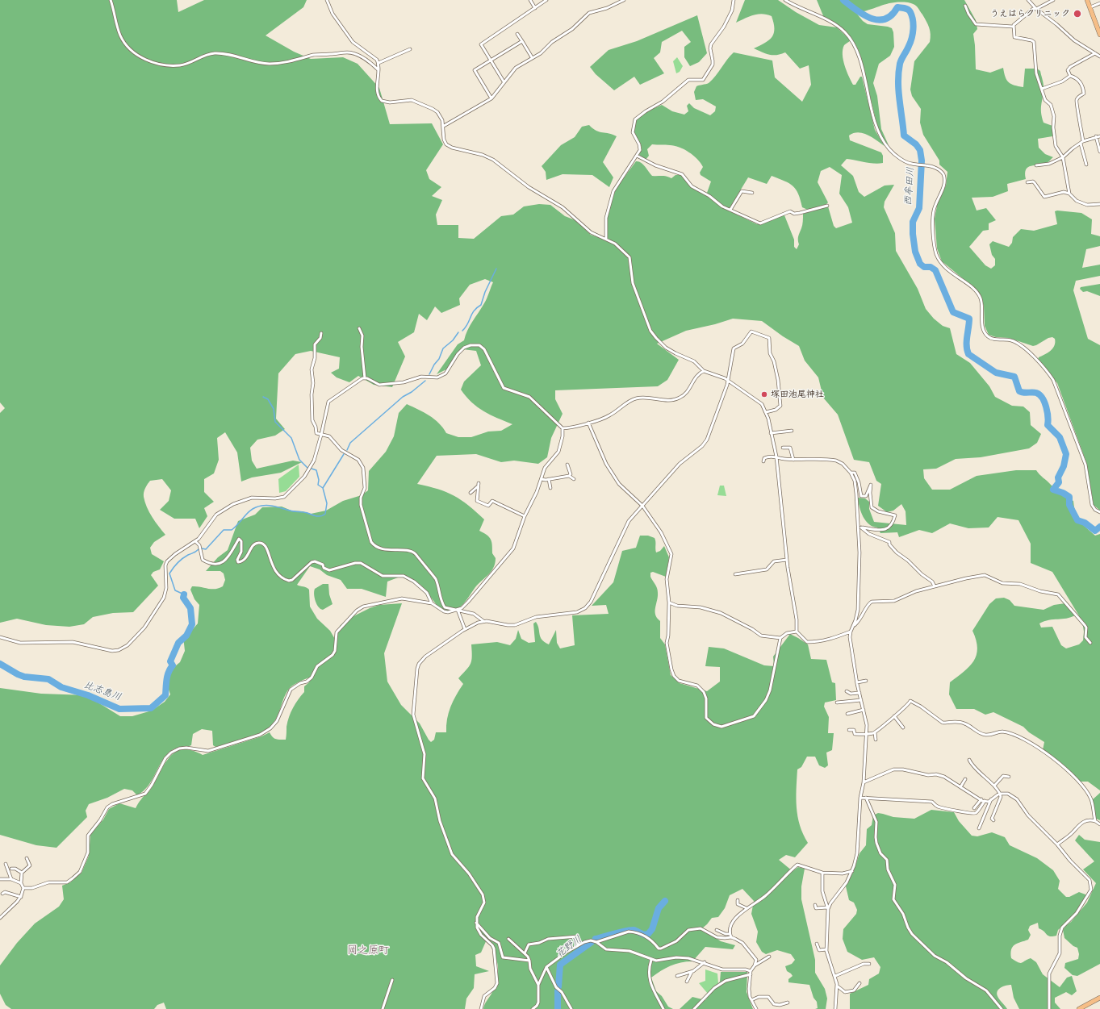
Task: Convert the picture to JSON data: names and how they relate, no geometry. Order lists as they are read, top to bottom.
{
  "districts": ["岡之原町"],
  "water": ["西牟田川", "比志島川", "花野川"],
  "places": ["うえはらクリニック", "塚田池尾神社"]
}
